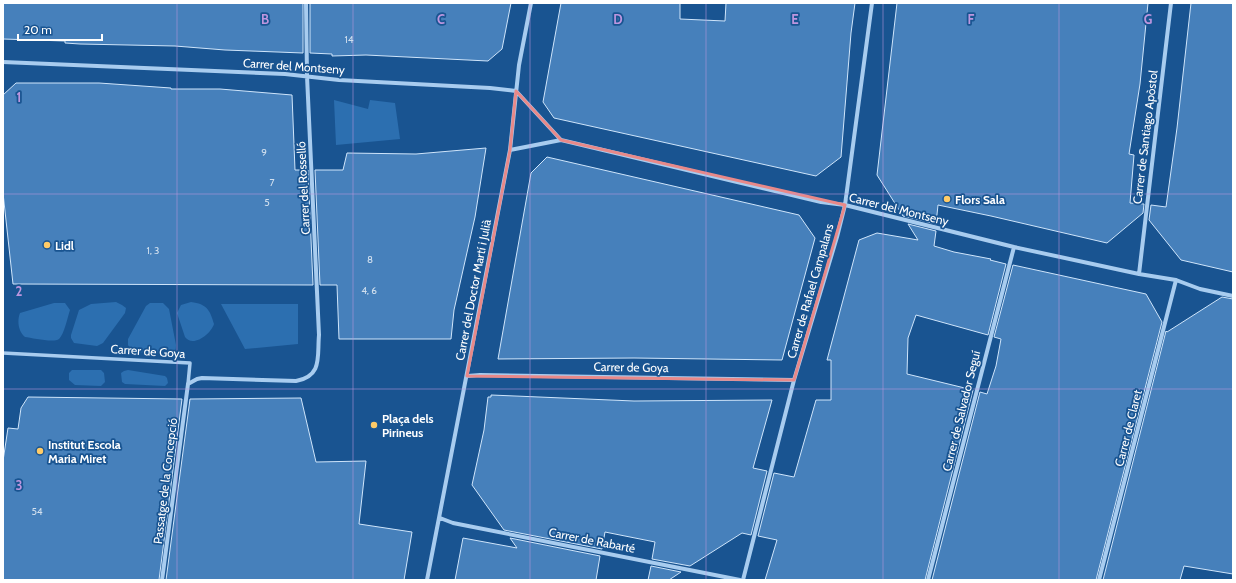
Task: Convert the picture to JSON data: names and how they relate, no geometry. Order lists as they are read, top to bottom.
{
  "streets": {
    "street": [
      "Carrer del Montseny",
      "Carrer de Santiago Apòstol",
      "Carrer del Rosselló",
      "Carrer del Doctor Martí i Julià",
      "Carrer de Rafael Campalans",
      "Carrer de Goya",
      "Carrer de Salvador Seguí",
      "Carrer de Claret",
      "Passatge de la Concepció",
      "Carrer de Rabarté"
    ]
  },
  "crossings": [
    ["Carrer del Montseny", "Carrer de Santiago Apòstol"],
    ["Carrer del Montseny", "Carrer del Rosselló"],
    ["Carrer del Montseny", "Carrer del Doctor Martí i Julià"],
    ["Carrer del Montseny", "Carrer de Rafael Campalans"],
    ["Carrer del Montseny", "Carrer de Salvador Seguí"],
    ["Carrer del Montseny", "Carrer de Claret"],
    ["Carrer del Rosselló", "Carrer de Goya"],
    ["Carrer del Rosselló", "Passatge de la Concepció"],
    ["Carrer del Doctor Martí i Julià", "Carrer de Goya"],
    ["Carrer del Doctor Martí i Julià", "Carrer de Rabarté"],
    ["Carrer de Rafael Campalans", "Carrer de Goya"],
    ["Carrer de Rafael Campalans", "Carrer de Rabarté"],
    ["Carrer de Goya", "Passatge de la Concepció"]
  ],
  "places": [
    "Flors Sala",
    "Lidl",
    "Plaça dels Pirineus",
    "Institut Escola Maria Miret"
  ],
  "house_numbers": [
    "14",
    "9",
    "7",
    "5",
    "1, 3",
    "8",
    "4, 6",
    "54"
  ],
  "scale_bar": "20 m",
  "grid": {
    "columns": [
      "B",
      "C",
      "D",
      "E",
      "F",
      "G"
    ],
    "rows": ["1", "2", "3"]
  }
}
